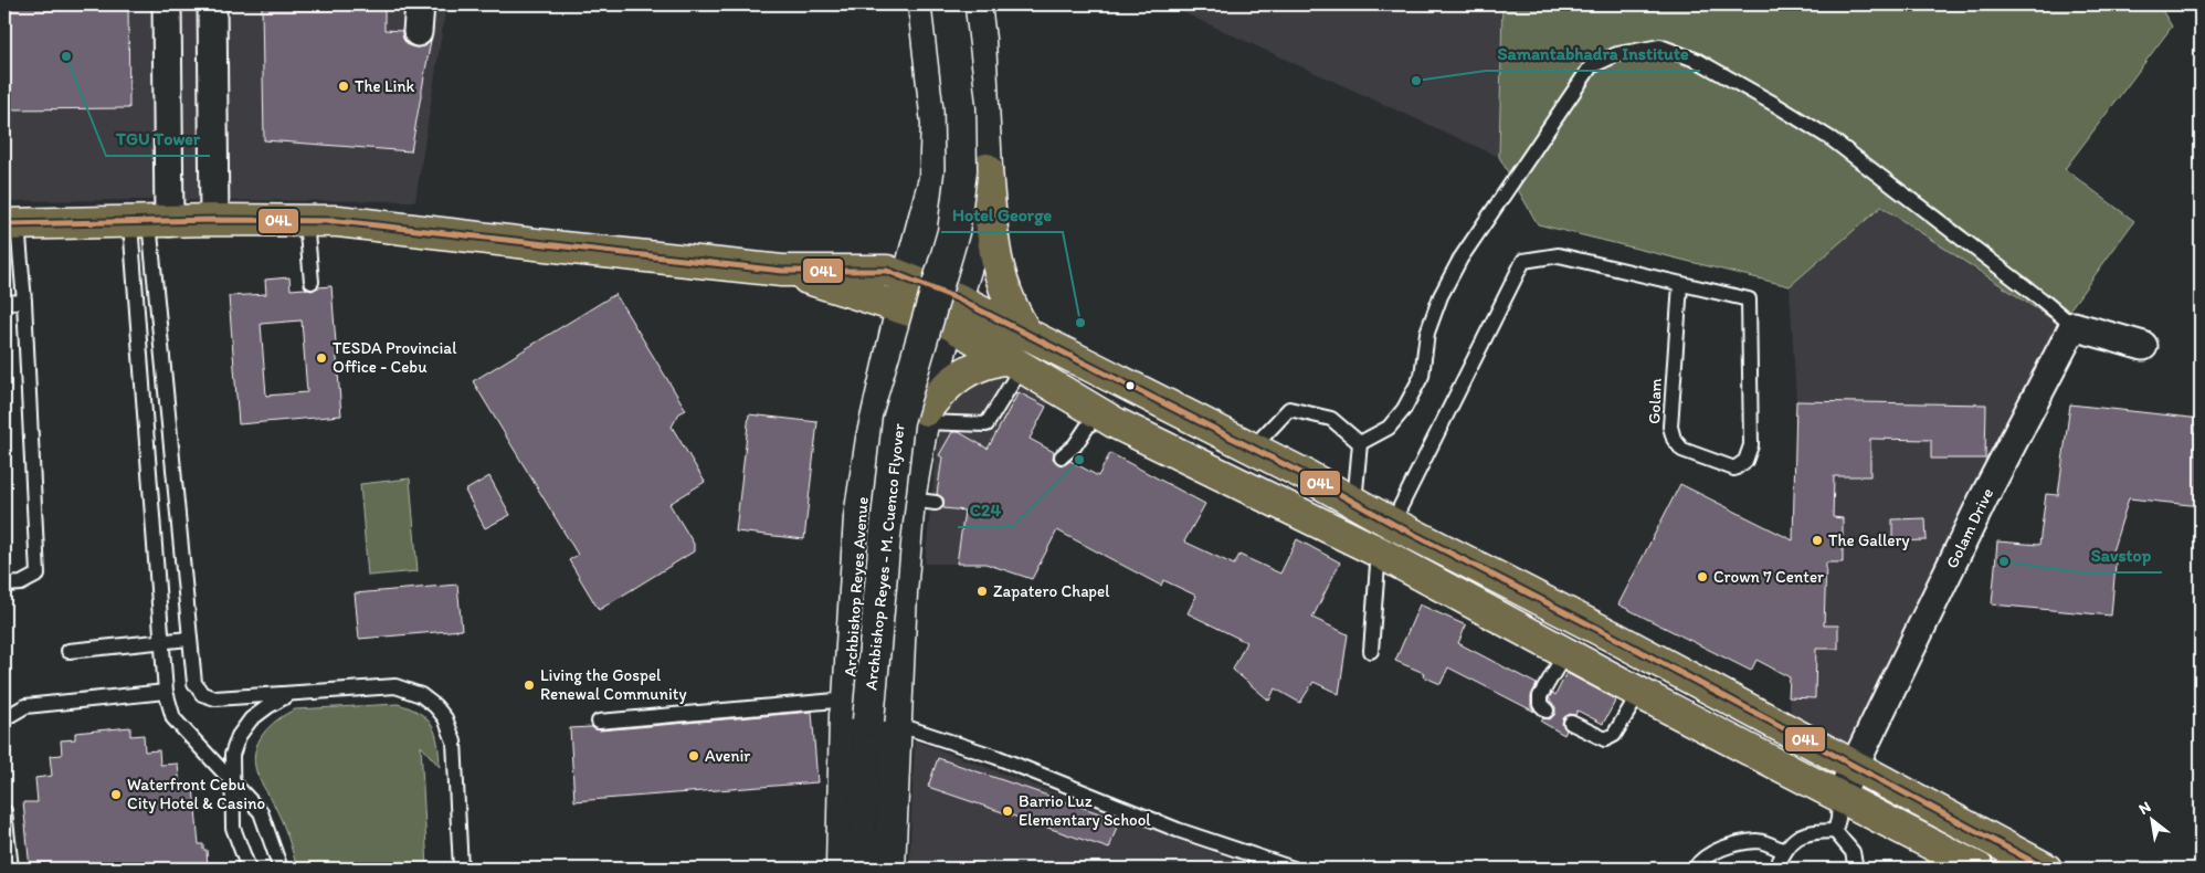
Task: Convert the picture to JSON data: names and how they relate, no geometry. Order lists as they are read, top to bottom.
{
  "streets": {
    "main road": ["Archbishop Reyes - M. Cuenco Flyover", "Archbishop Reyes Avenue"],
    "street": ["Golam Drive"],
    "lane": ["Golam"]
  },
  "crossings": [
    ["Archbishop Reyes - M. Cuenco Flyover", "Archbishop Reyes Avenue"]
  ],
  "places": [
    "TGU Tower",
    "Samantabhadra Institute",
    "The Link",
    "Hotel George",
    "TESDA Provincial Office - Cebu",
    "C24",
    "The Gallery",
    "Savstop",
    "Crown 7 Center",
    "Zapatero Chapel",
    "Living the Gospel Renewal Community",
    "Avenir",
    "Waterfront Cebu City Hotel & Casino",
    "Barrio Luz Elementary School"
  ],
  "lines": ["transit line 04L"],
  "north": "top left"
}
